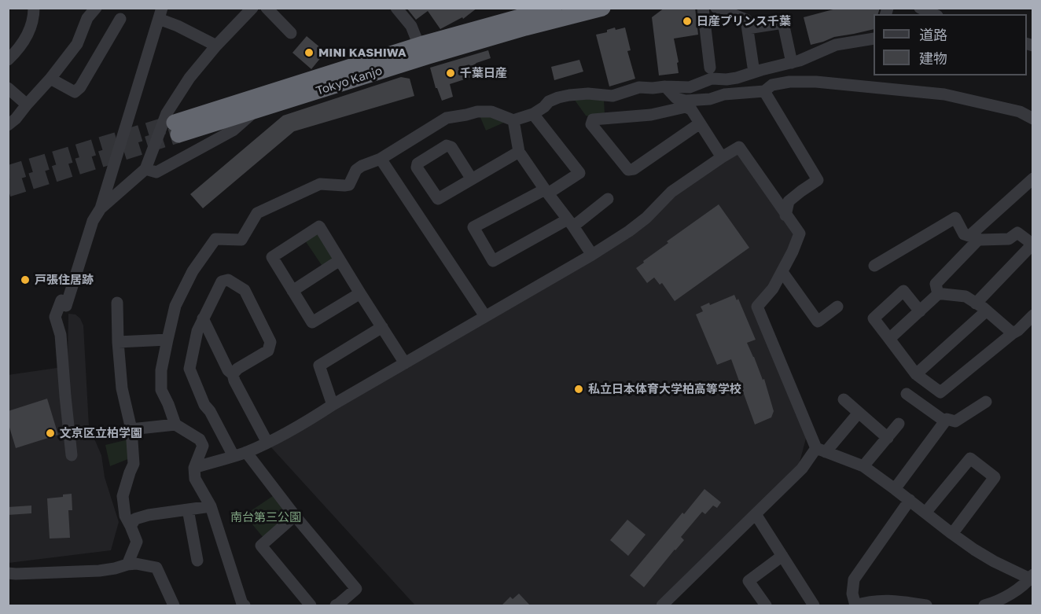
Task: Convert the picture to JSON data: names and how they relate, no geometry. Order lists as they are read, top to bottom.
{
  "streets": {
    "highway": ["Tokyo Kanjo"]
  },
  "parks": ["南台第三公園"],
  "places": [
    "日産プリンス千葉",
    "MINI KASHIWA",
    "千葉日産",
    "戸張住居跡",
    "私立日本体育大学柏高等学校",
    "文京区立柏学園"
  ],
  "legend": ["道路", "建物"]
}
